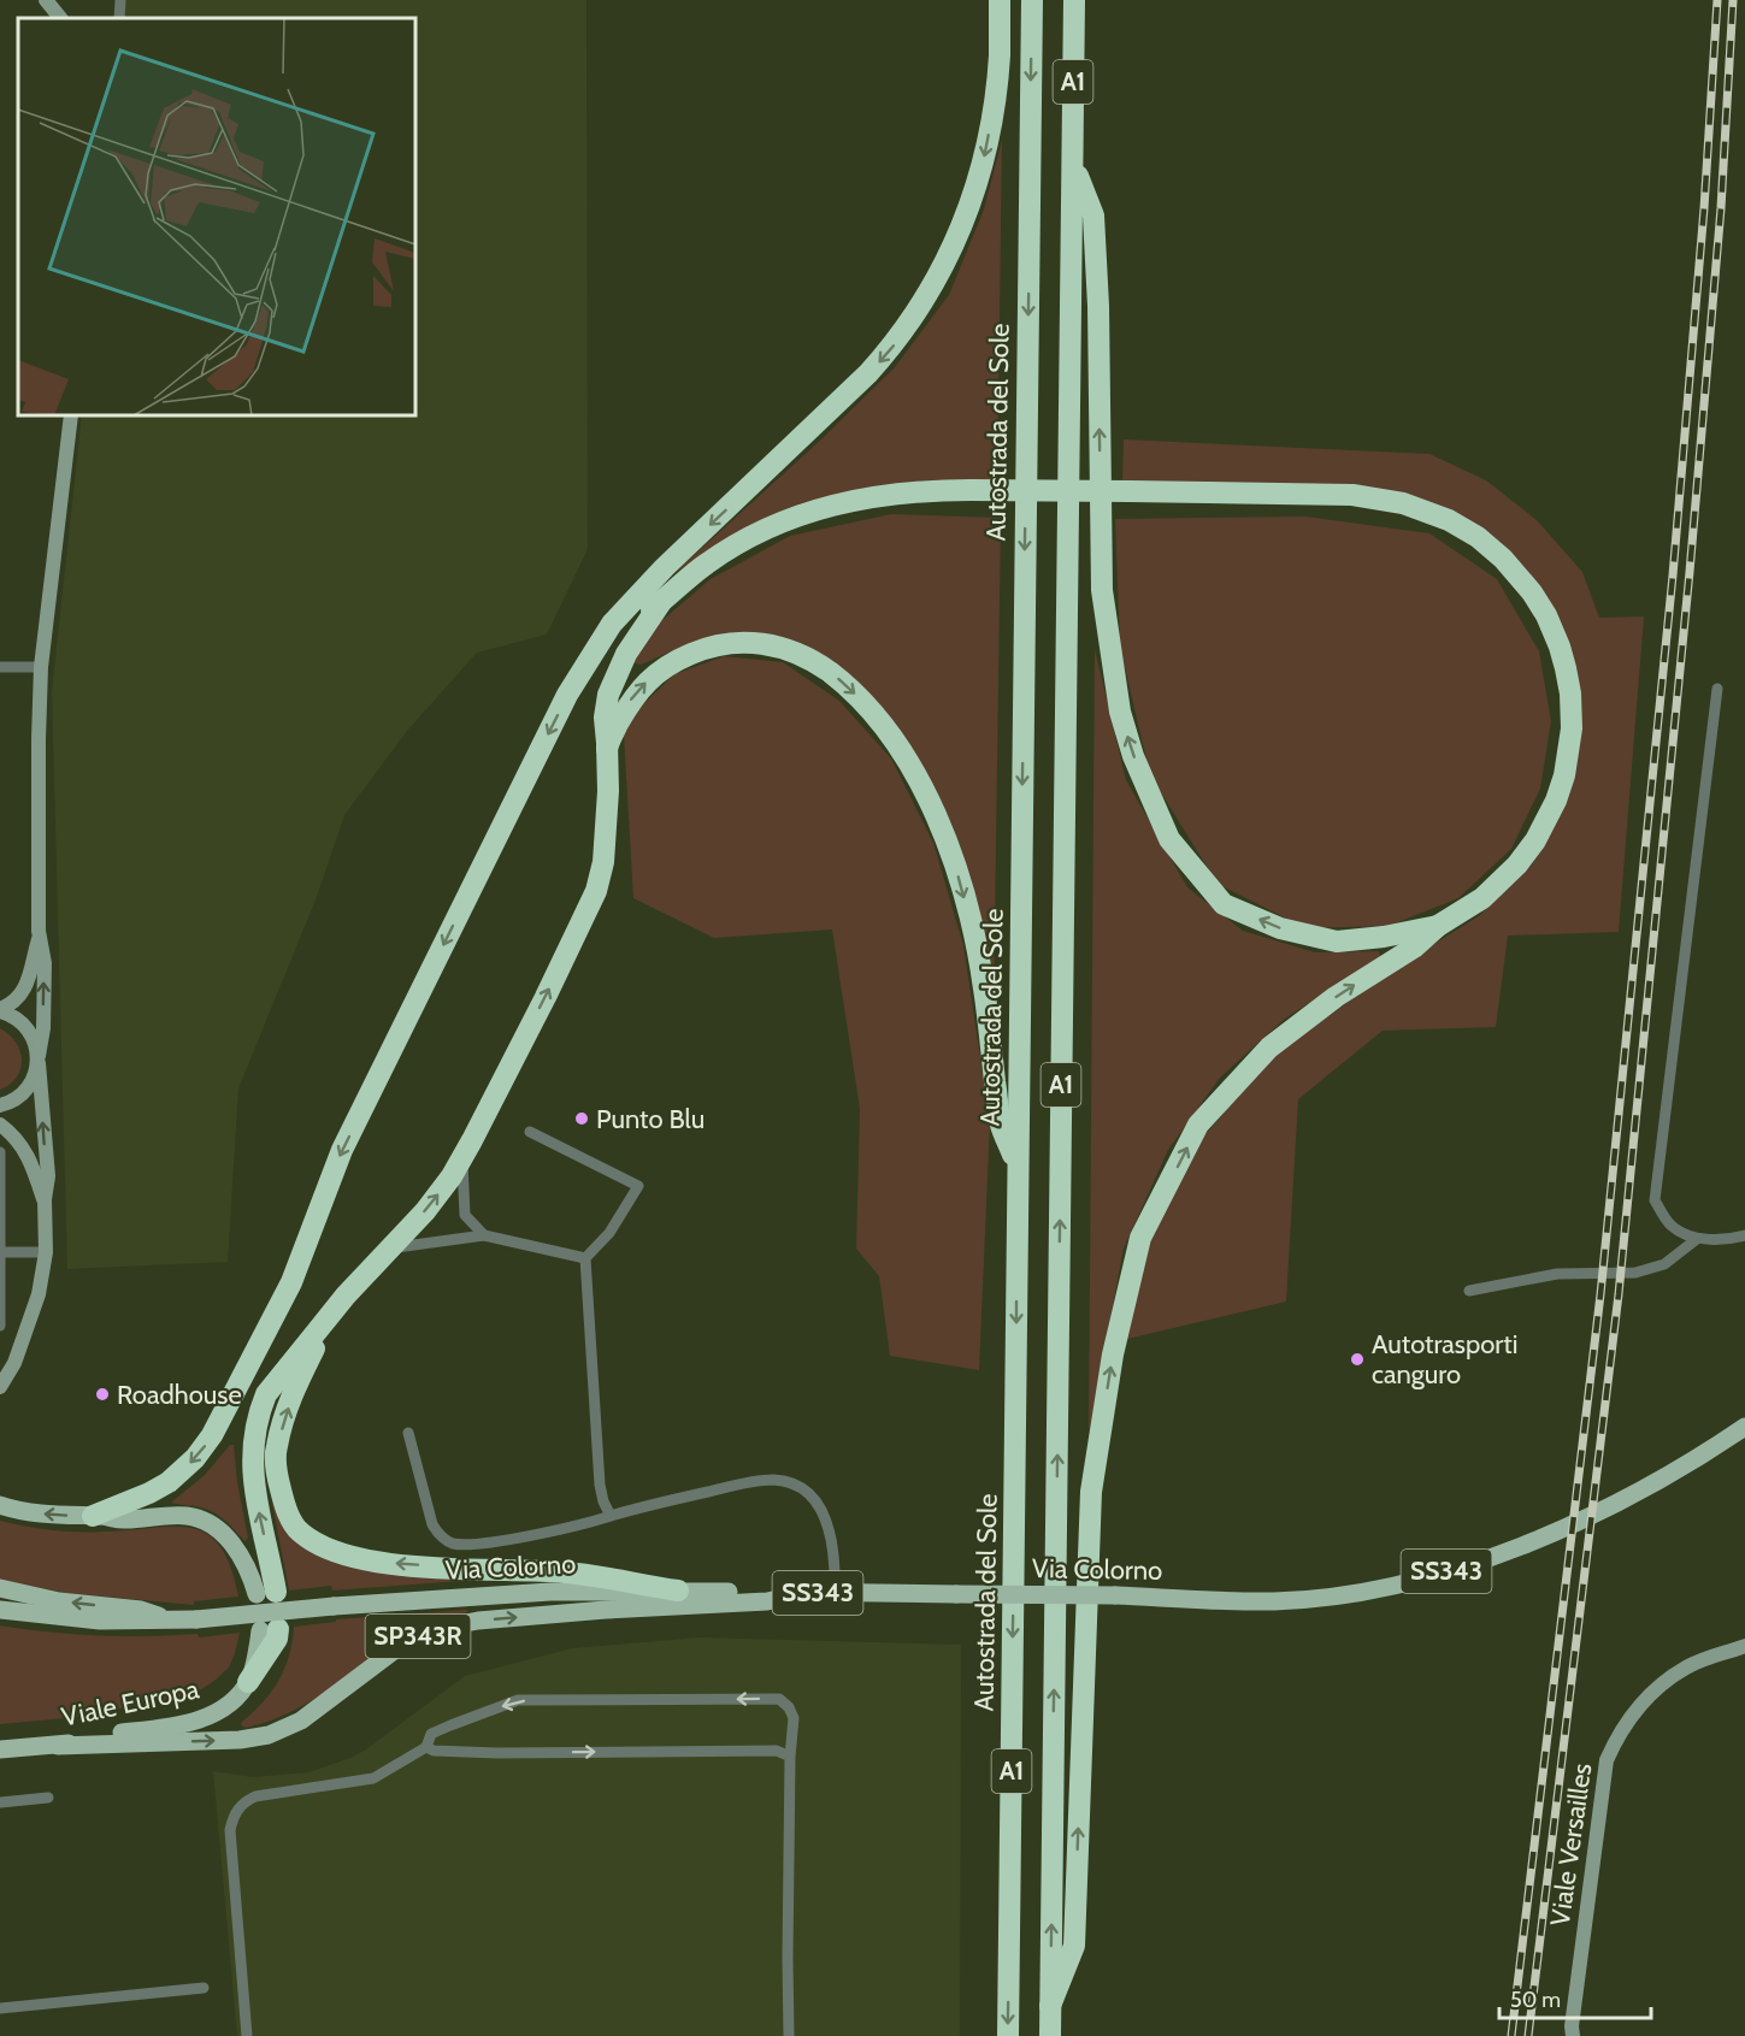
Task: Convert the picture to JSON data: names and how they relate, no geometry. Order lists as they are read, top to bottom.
{
  "streets": {
    "highway": ["A1", "Autostrada del Sole"],
    "main road": [
      "Via Colorno",
      "SS343",
      "SP343R",
      "Viale Europa"
    ],
    "street": ["Viale Versailles"]
  },
  "crossings": [
    ["Via Colorno", "SP343R"],
    ["SP343R", "Viale Europa"]
  ],
  "places": ["Punto Blu", "Autotrasporti canguro", "Roadhouse"],
  "scale_bar": "50 m"
}
